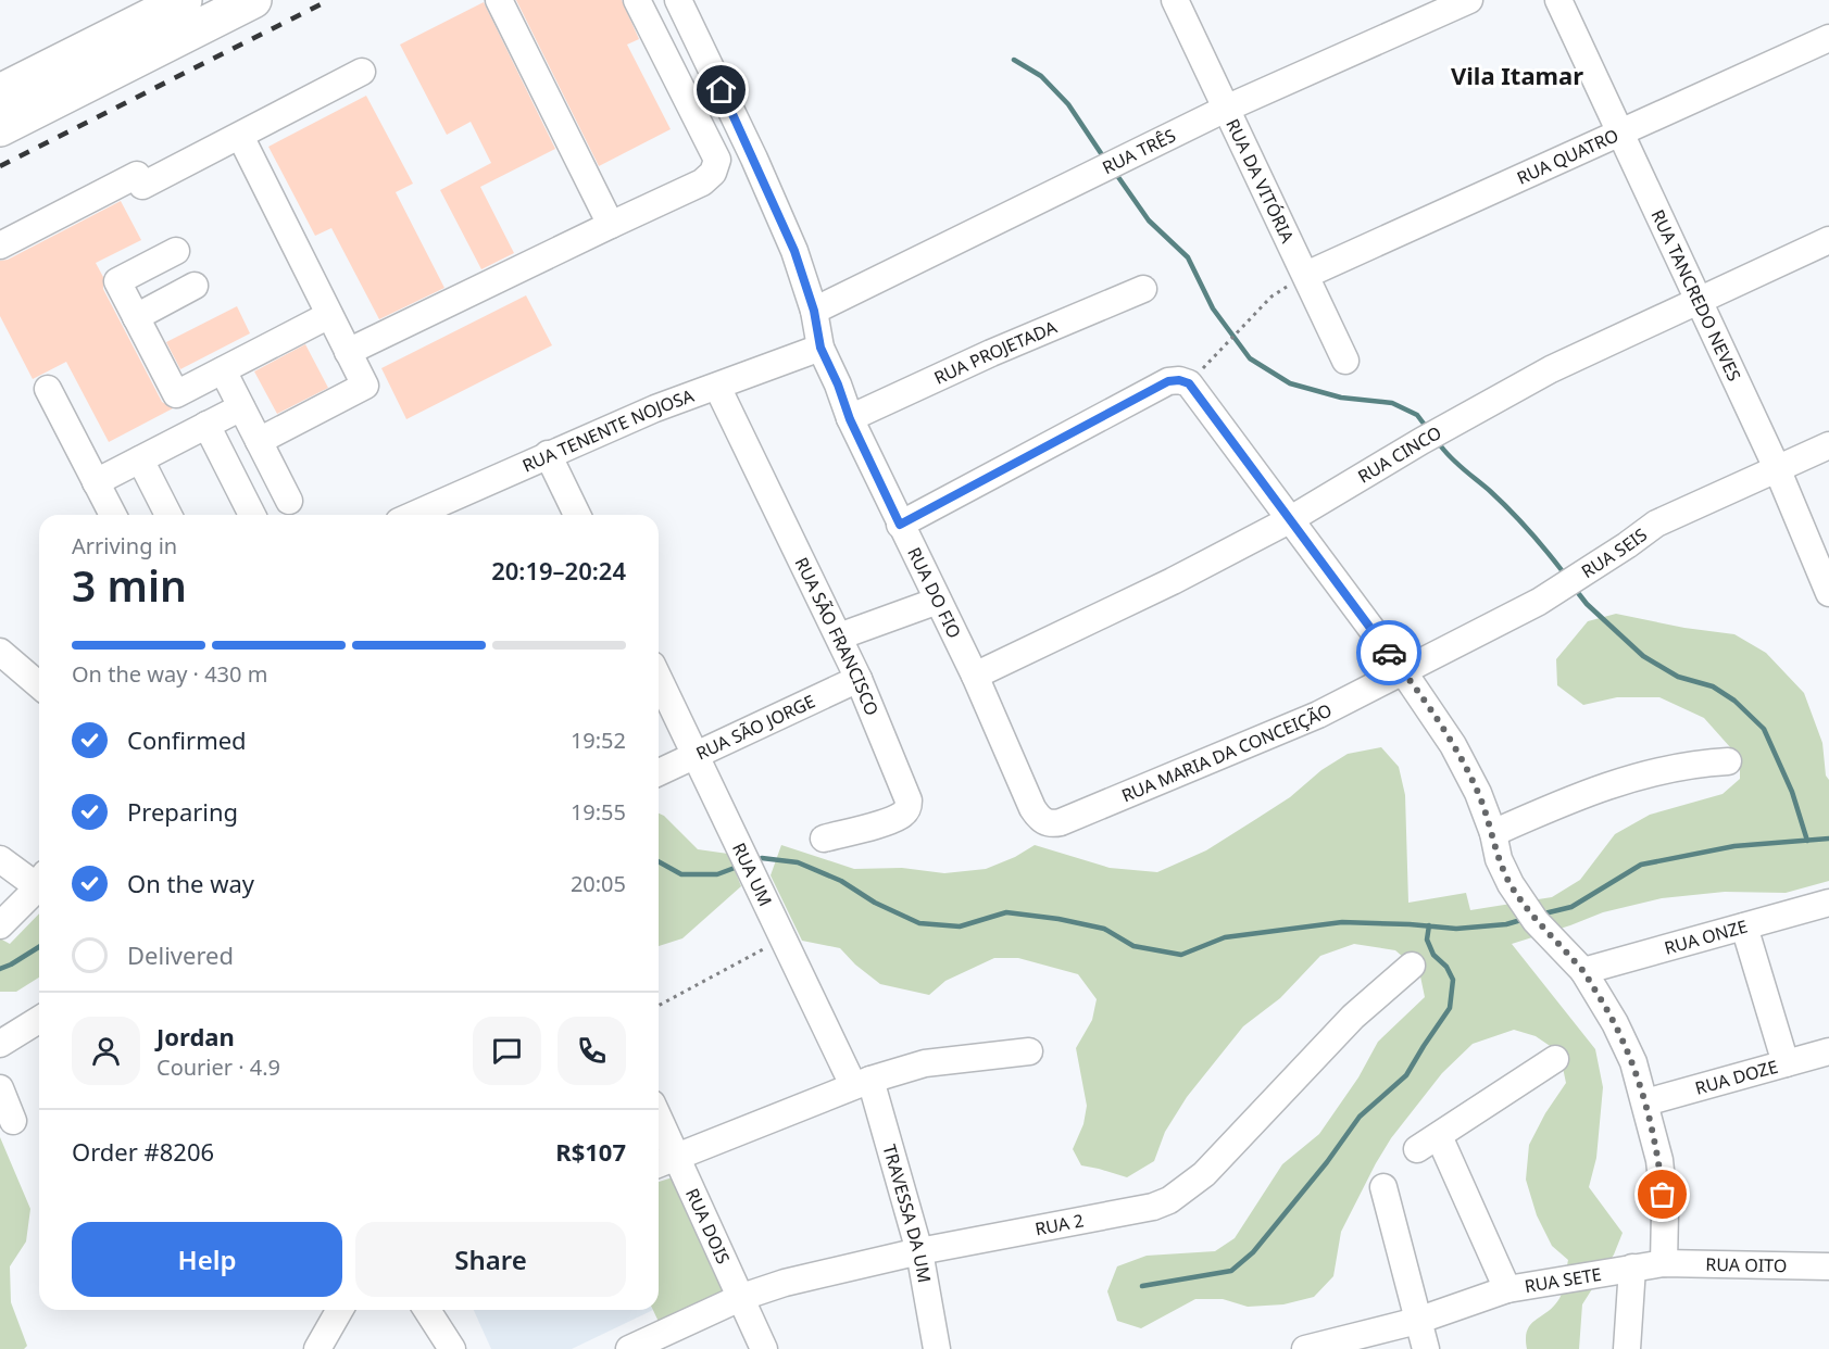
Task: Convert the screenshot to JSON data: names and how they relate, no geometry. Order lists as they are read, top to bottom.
{
  "streets": {
    "street": [
      "RUA TRÊS",
      "RUA QUATRO",
      "RUA DA VITÓRIA",
      "RUA TANCREDO NEVES",
      "RUA PROJETADA",
      "RUA TENENTE NOJOSA",
      "RUA CINCO",
      "RUA SEIS",
      "RUA DO FIO",
      "RUA SÃO FRANCISCO",
      "RUA SÃO JORGE",
      "RUA MARIA DA CONCEIÇÃO",
      "RUA UM",
      "RUA ONZE",
      "RUA DOZE",
      "TRAVESSA DA UM",
      "RUA 2",
      "RUA DOIS",
      "RUA OITO",
      "RUA SETE"
    ]
  },
  "crossings": [
    ["RUA TRÊS", "RUA DA VITÓRIA"],
    ["RUA TRÊS", "RUA DO FIO"],
    ["RUA QUATRO", "RUA DA VITÓRIA"],
    ["RUA QUATRO", "RUA TANCREDO NEVES"],
    ["RUA TANCREDO NEVES", "RUA CINCO"],
    ["RUA TANCREDO NEVES", "RUA SEIS"],
    ["RUA PROJETADA", "RUA DO FIO"],
    ["RUA TENENTE NOJOSA", "RUA DO FIO"],
    ["RUA TENENTE NOJOSA", "RUA SÃO FRANCISCO"],
    ["RUA CINCO", "RUA DO FIO"],
    ["RUA SEIS", "RUA MARIA DA CONCEIÇÃO"],
    ["RUA DO FIO", "RUA MARIA DA CONCEIÇÃO"],
    ["RUA SÃO FRANCISCO", "RUA SÃO JORGE"],
    ["RUA SÃO JORGE", "RUA UM"],
    ["RUA UM", "TRAVESSA DA UM"],
    ["TRAVESSA DA UM", "RUA 2"],
    ["RUA 2", "RUA DOIS"],
    ["RUA OITO", "RUA SETE"]
  ],
  "districts": ["Vila Itamar"],
  "page": {
    "heading": ["3 min", "Arriving in", "20:19–20:24"],
    "panel": [
      "Jordan",
      "Courier · 4.9",
      "Order #8206",
      "R$107"
    ],
    "bar": "On the way · 430 m",
    "list": [
      ["Confirmed", "19:52"],
      ["Preparing", "19:55"],
      ["On the way", "20:05"],
      "Delivered"
    ],
    "buttons": ["Help", "Share"]
  }
}
